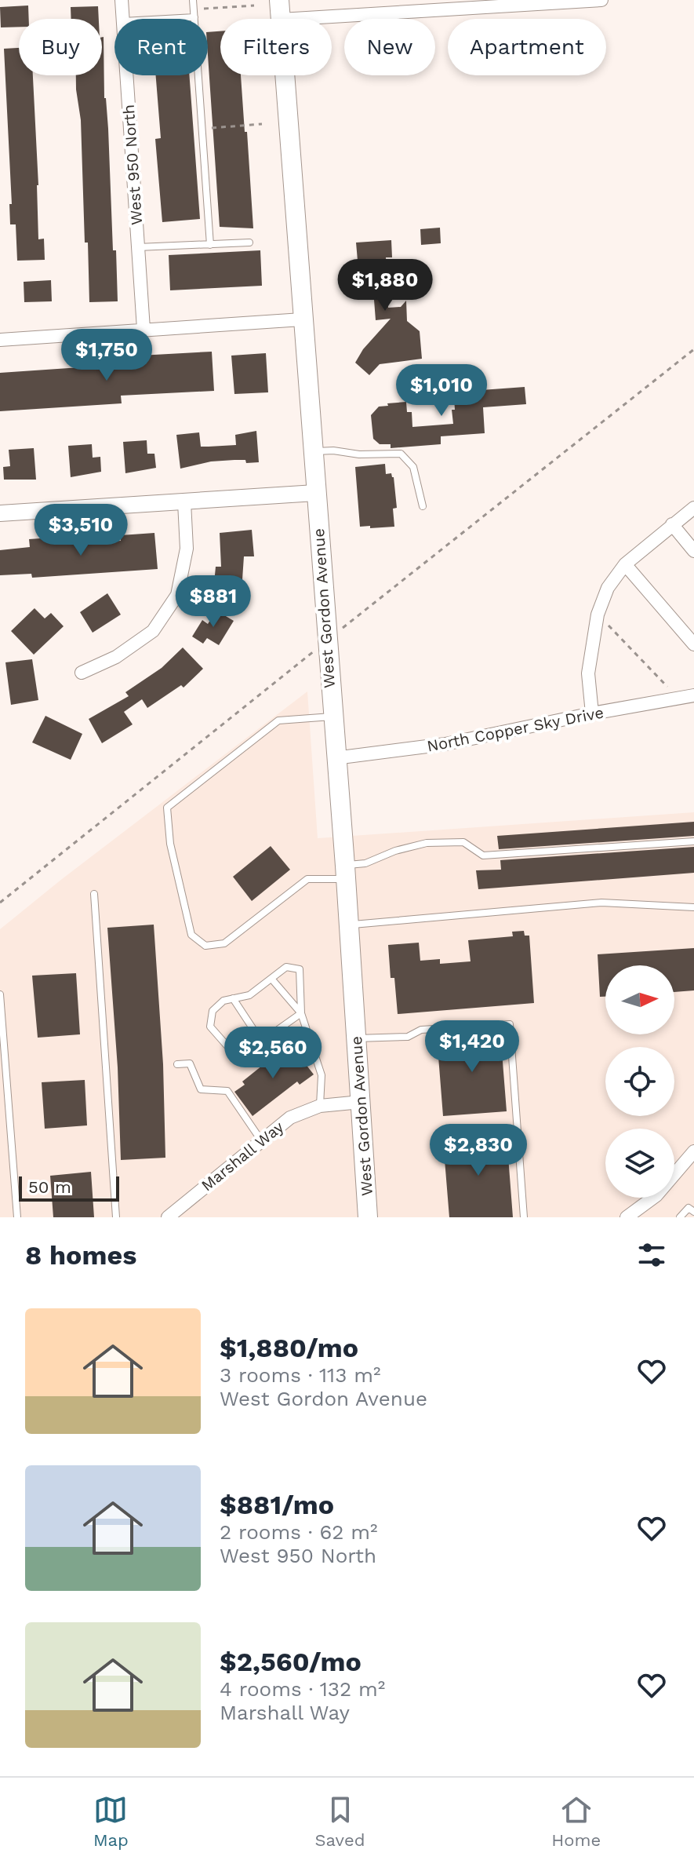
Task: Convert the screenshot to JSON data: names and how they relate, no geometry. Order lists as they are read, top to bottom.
{
  "streets": {
    "main road": ["West Gordon Avenue"],
    "street": ["West 950 North", "North Copper Sky Drive", "Marshall Way"]
  },
  "crossings": [
    ["West Gordon Avenue", "North Copper Sky Drive"],
    ["West Gordon Avenue", "Marshall Way"]
  ],
  "scale_bar": "50 m",
  "north": "right",
  "page": {
    "chip": [
      "Buy",
      "Rent",
      "Filters",
      "New",
      "Apartment"
    ],
    "price": [
      "$1,880",
      "$1,750",
      "$1,010",
      "$3,510",
      "$881",
      "$1,420",
      "$2,560",
      "$2,830"
    ],
    "scale": "50 m",
    "heading": "8 homes",
    "list": [
      {
        "name": "$1,880/mo",
        "note": "3 rooms · 113 m² · West Gordon Avenue"
      },
      {
        "name": "$881/mo",
        "note": "2 rooms · 62 m² · West 950 North"
      },
      {
        "name": "$2,560/mo",
        "note": "4 rooms · 132 m² · Marshall Way"
      }
    ],
    "tabs": ["Map", "Saved", "Home"]
  }
}
